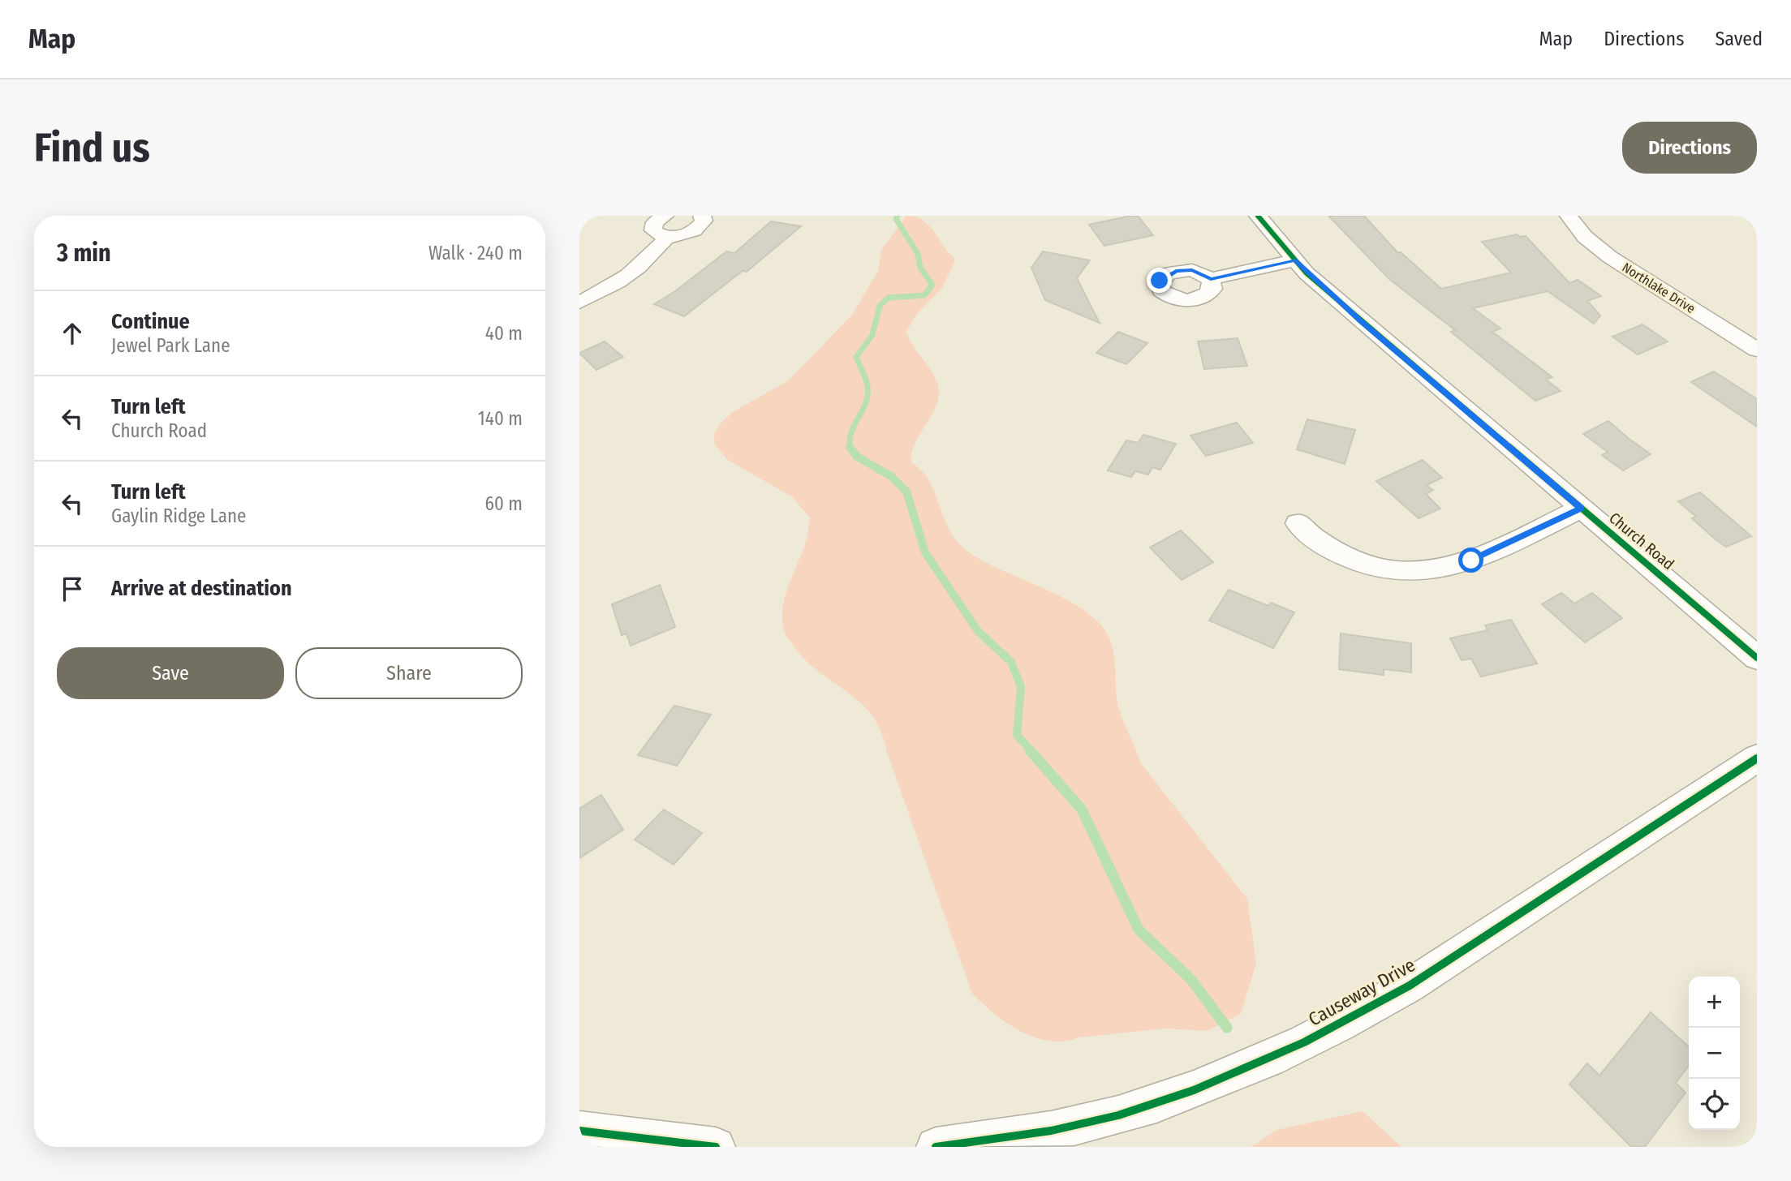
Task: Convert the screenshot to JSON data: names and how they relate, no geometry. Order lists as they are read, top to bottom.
{
  "streets": {
    "street": ["Northlake Drive", "Church Road", "Causeway Drive"]
  },
  "page": {
    "header": "Map",
    "nav": ["Map", "Directions", "Saved"],
    "buttons": [
      "Directions",
      ["Save", "Share"]
    ],
    "title": "Find us",
    "heading": ["3 min", "Walk · 240 m"],
    "list": [
      ["Continue", "Jewel Park Lane", "40 m"],
      ["Turn left", "Church Road", "140 m"],
      ["Turn left", "Gaylin Ridge Lane", "60 m"],
      "Arrive at destination"
    ],
    "map_buttons": ["+", "−"]
  }
}
